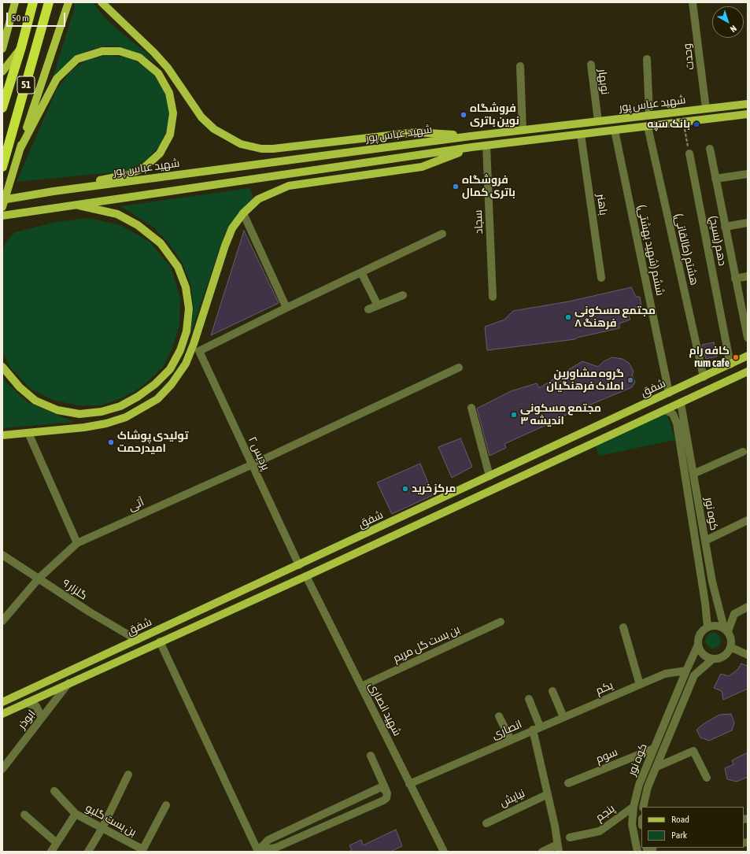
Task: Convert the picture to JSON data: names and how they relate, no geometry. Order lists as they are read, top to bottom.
{
  "streets": {
    "highway": ["51"],
    "main road": ["شهید عباس پور", "شفق"],
    "street": [
      "وحدت",
      "نوبهار",
      "باهنر",
      "سجاد",
      "دهم (بسیج)",
      "هشتم (طالقانی)",
      "ششم (شهید بهشتی)",
      "پردیس ۲",
      "آتی",
      "کوه نور",
      "گلزار ۹",
      "بن بست گل مریم",
      "یکم",
      "شهید انصاری",
      "ابوذر",
      "انصاری",
      "سوم",
      "نیایش",
      "پنجم",
      "بن بست گلبو"
    ]
  },
  "crossings": [
    ["وحدت", "شهید عباس پور"],
    ["نوبهار", "شهید عباس پور"],
    ["شهید عباس پور", "باهنر"],
    ["شهید عباس پور", "سجاد"],
    ["شهید عباس پور", "هشتم (طالقانی)"],
    ["شهید عباس پور", "ششم (شهید بهشتی)"],
    ["دهم (بسیج)", "شفق"],
    ["هشتم (طالقانی)", "شفق"],
    ["ششم (شهید بهشتی)", "شفق"],
    ["شفق", "پردیس ۲"],
    ["شفق", "کوه نور"],
    ["شفق", "گلزار ۹"],
    ["شفق", "شهید انصاری"],
    ["شفق", "ابوذر"],
    ["پردیس ۲", "آتی"],
    ["آتی", "گلزار ۹"],
    ["کوه نور", "یکم"],
    ["کوه نور", "سوم"],
    ["کوه نور", "پنجم"],
    ["بن بست گل مریم", "شهید انصاری"],
    ["یکم", "انصاری"],
    ["شهید انصاری", "انصاری"],
    ["انصاری", "نیایش"]
  ],
  "places": [
    "فروشگاه نوین باتری",
    "بانک سپه",
    "فروشگاه باتری کمال",
    "مجتمع مسکونی فرهنگ ۸",
    "کافه رام rum cafe",
    "گروه مشاورین املاک فرهنگیان",
    "مجتمع مسکونی اندیشه ۳",
    "تولیدی پوشاک امیدرحمت",
    "مرکز خرید"
  ],
  "legend": ["Road", "Park"],
  "scale_bar": "50 m",
  "north": "bottom right"
}
